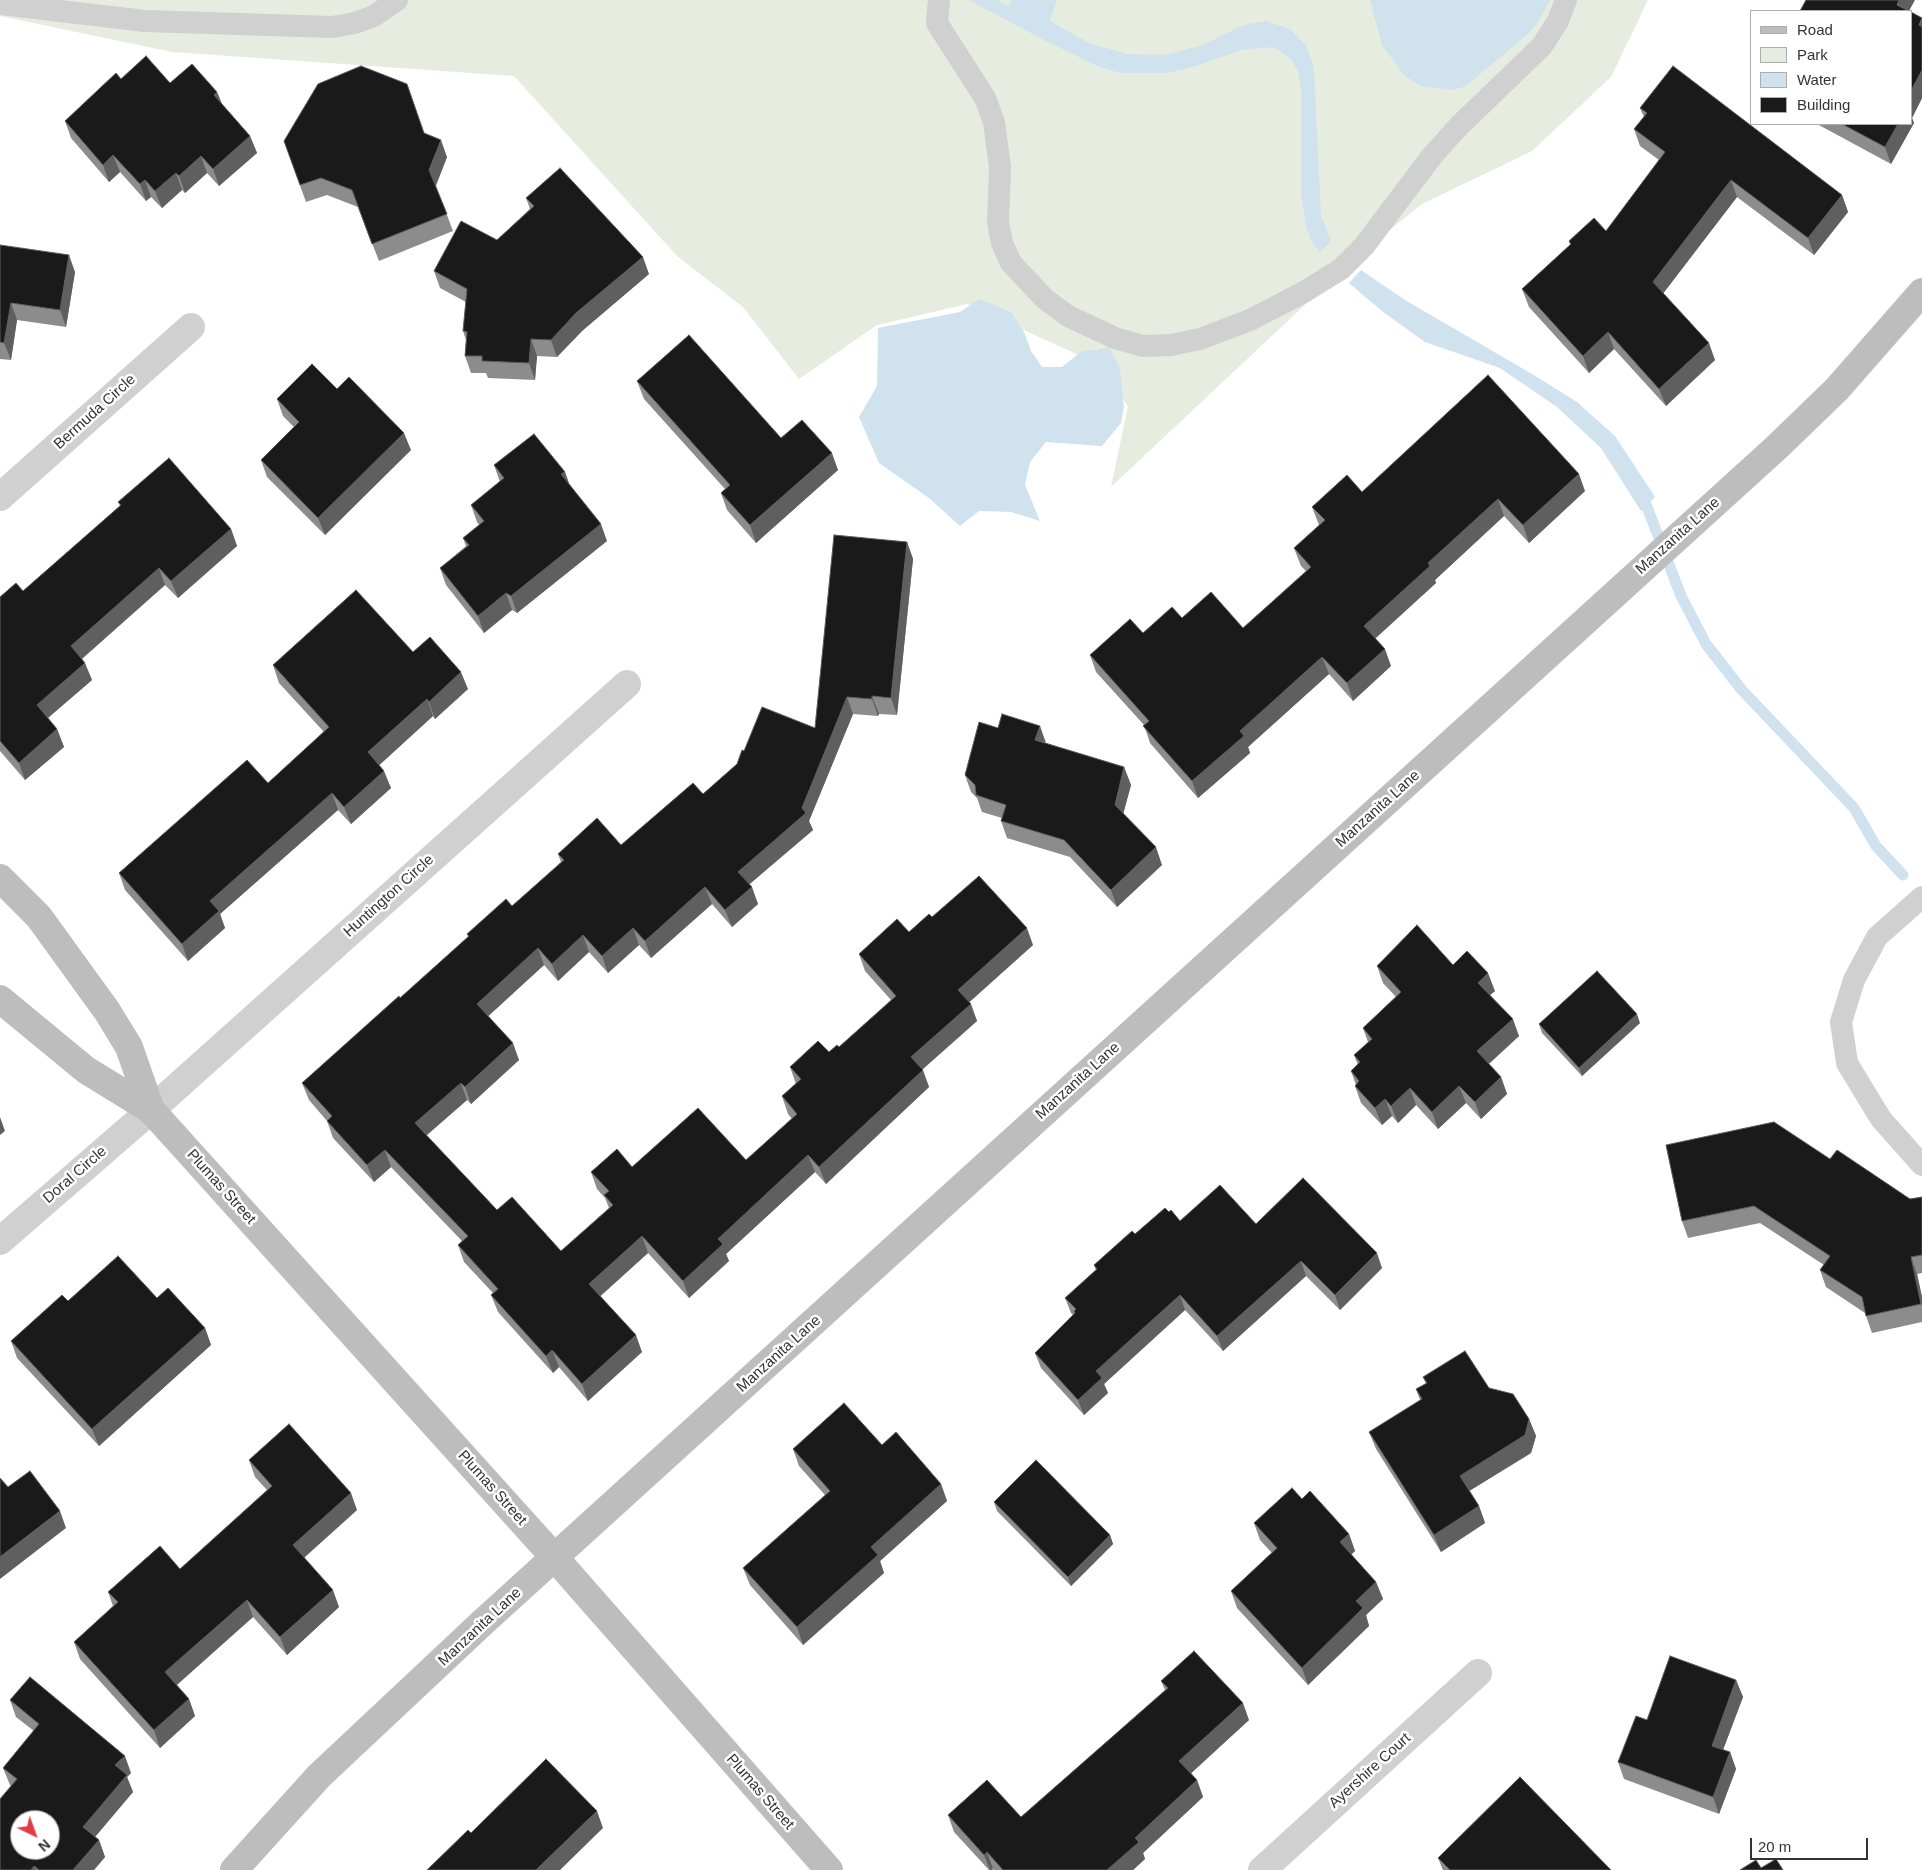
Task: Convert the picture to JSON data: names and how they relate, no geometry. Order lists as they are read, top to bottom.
{
  "streets": {
    "street": [
      "Bermuda Circle",
      "Manzanita Lane",
      "Huntington Circle",
      "Doral Circle",
      "Plumas Street",
      "Ayershire Court"
    ]
  },
  "crossings": [
    ["Manzanita Lane", "Plumas Street"],
    ["Huntington Circle", "Doral Circle"],
    ["Huntington Circle", "Plumas Street"],
    ["Doral Circle", "Plumas Street"]
  ],
  "legend": [
    "Road",
    "Park",
    "Water",
    "Building"
  ],
  "scale_bar": "20 m",
  "north": "bottom right"
}
